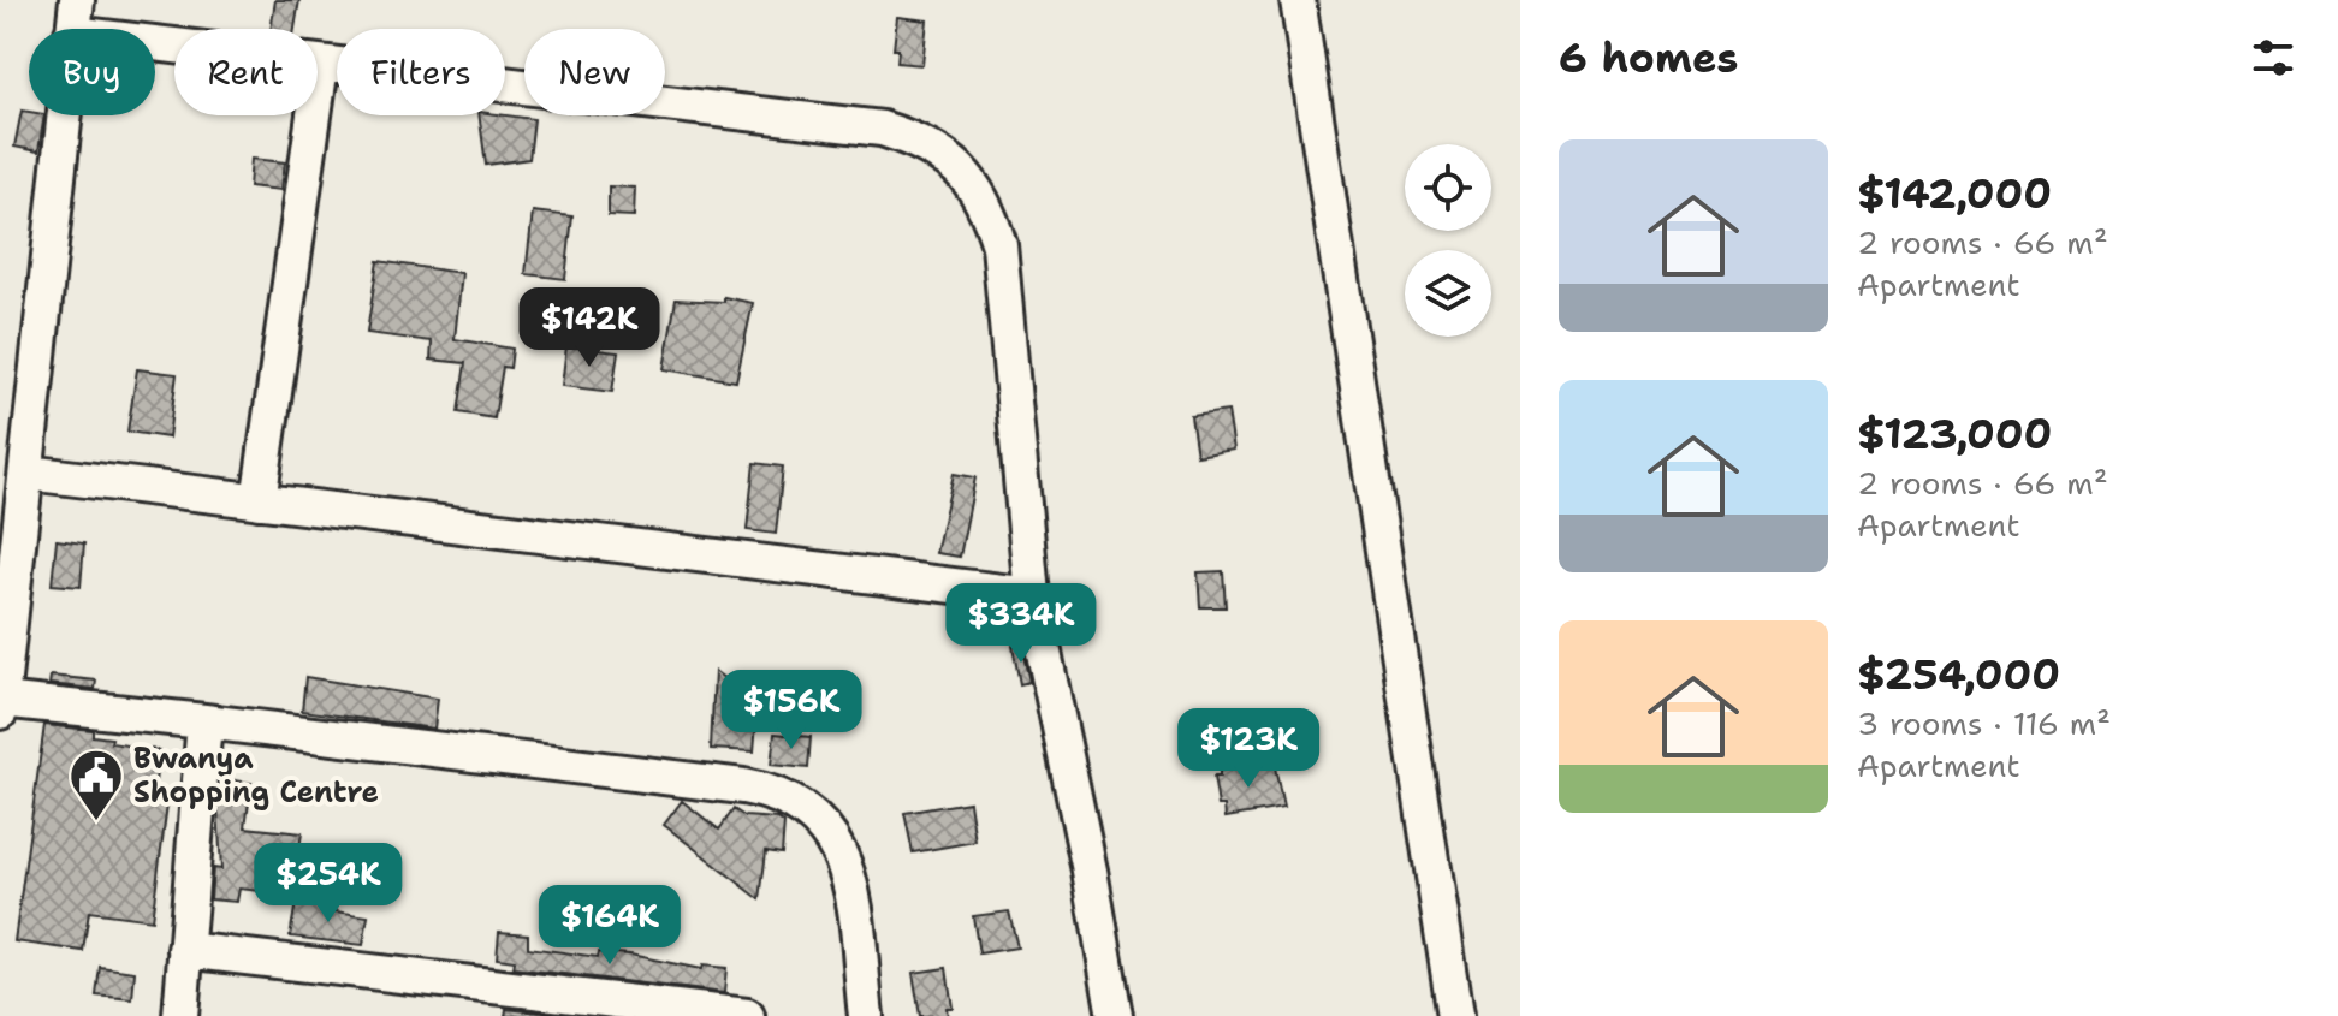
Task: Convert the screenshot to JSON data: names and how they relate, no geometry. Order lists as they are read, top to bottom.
{
  "places": {
    "public building": ["Bwanya Shopping Centre"]
  },
  "page": {
    "heading": "6 homes",
    "chip": [
      "Buy",
      "Rent",
      "Filters",
      "New"
    ],
    "list": [
      {
        "name": "$142,000",
        "note": "2 rooms · 66 m² · Apartment"
      },
      {
        "name": "$123,000",
        "note": "2 rooms · 66 m² · Apartment"
      },
      {
        "name": "$254,000",
        "note": "3 rooms · 116 m² · Apartment"
      }
    ],
    "price": [
      "$142K",
      "$334K",
      "$156K",
      "$123K",
      "$254K",
      "$164K"
    ]
  }
}
